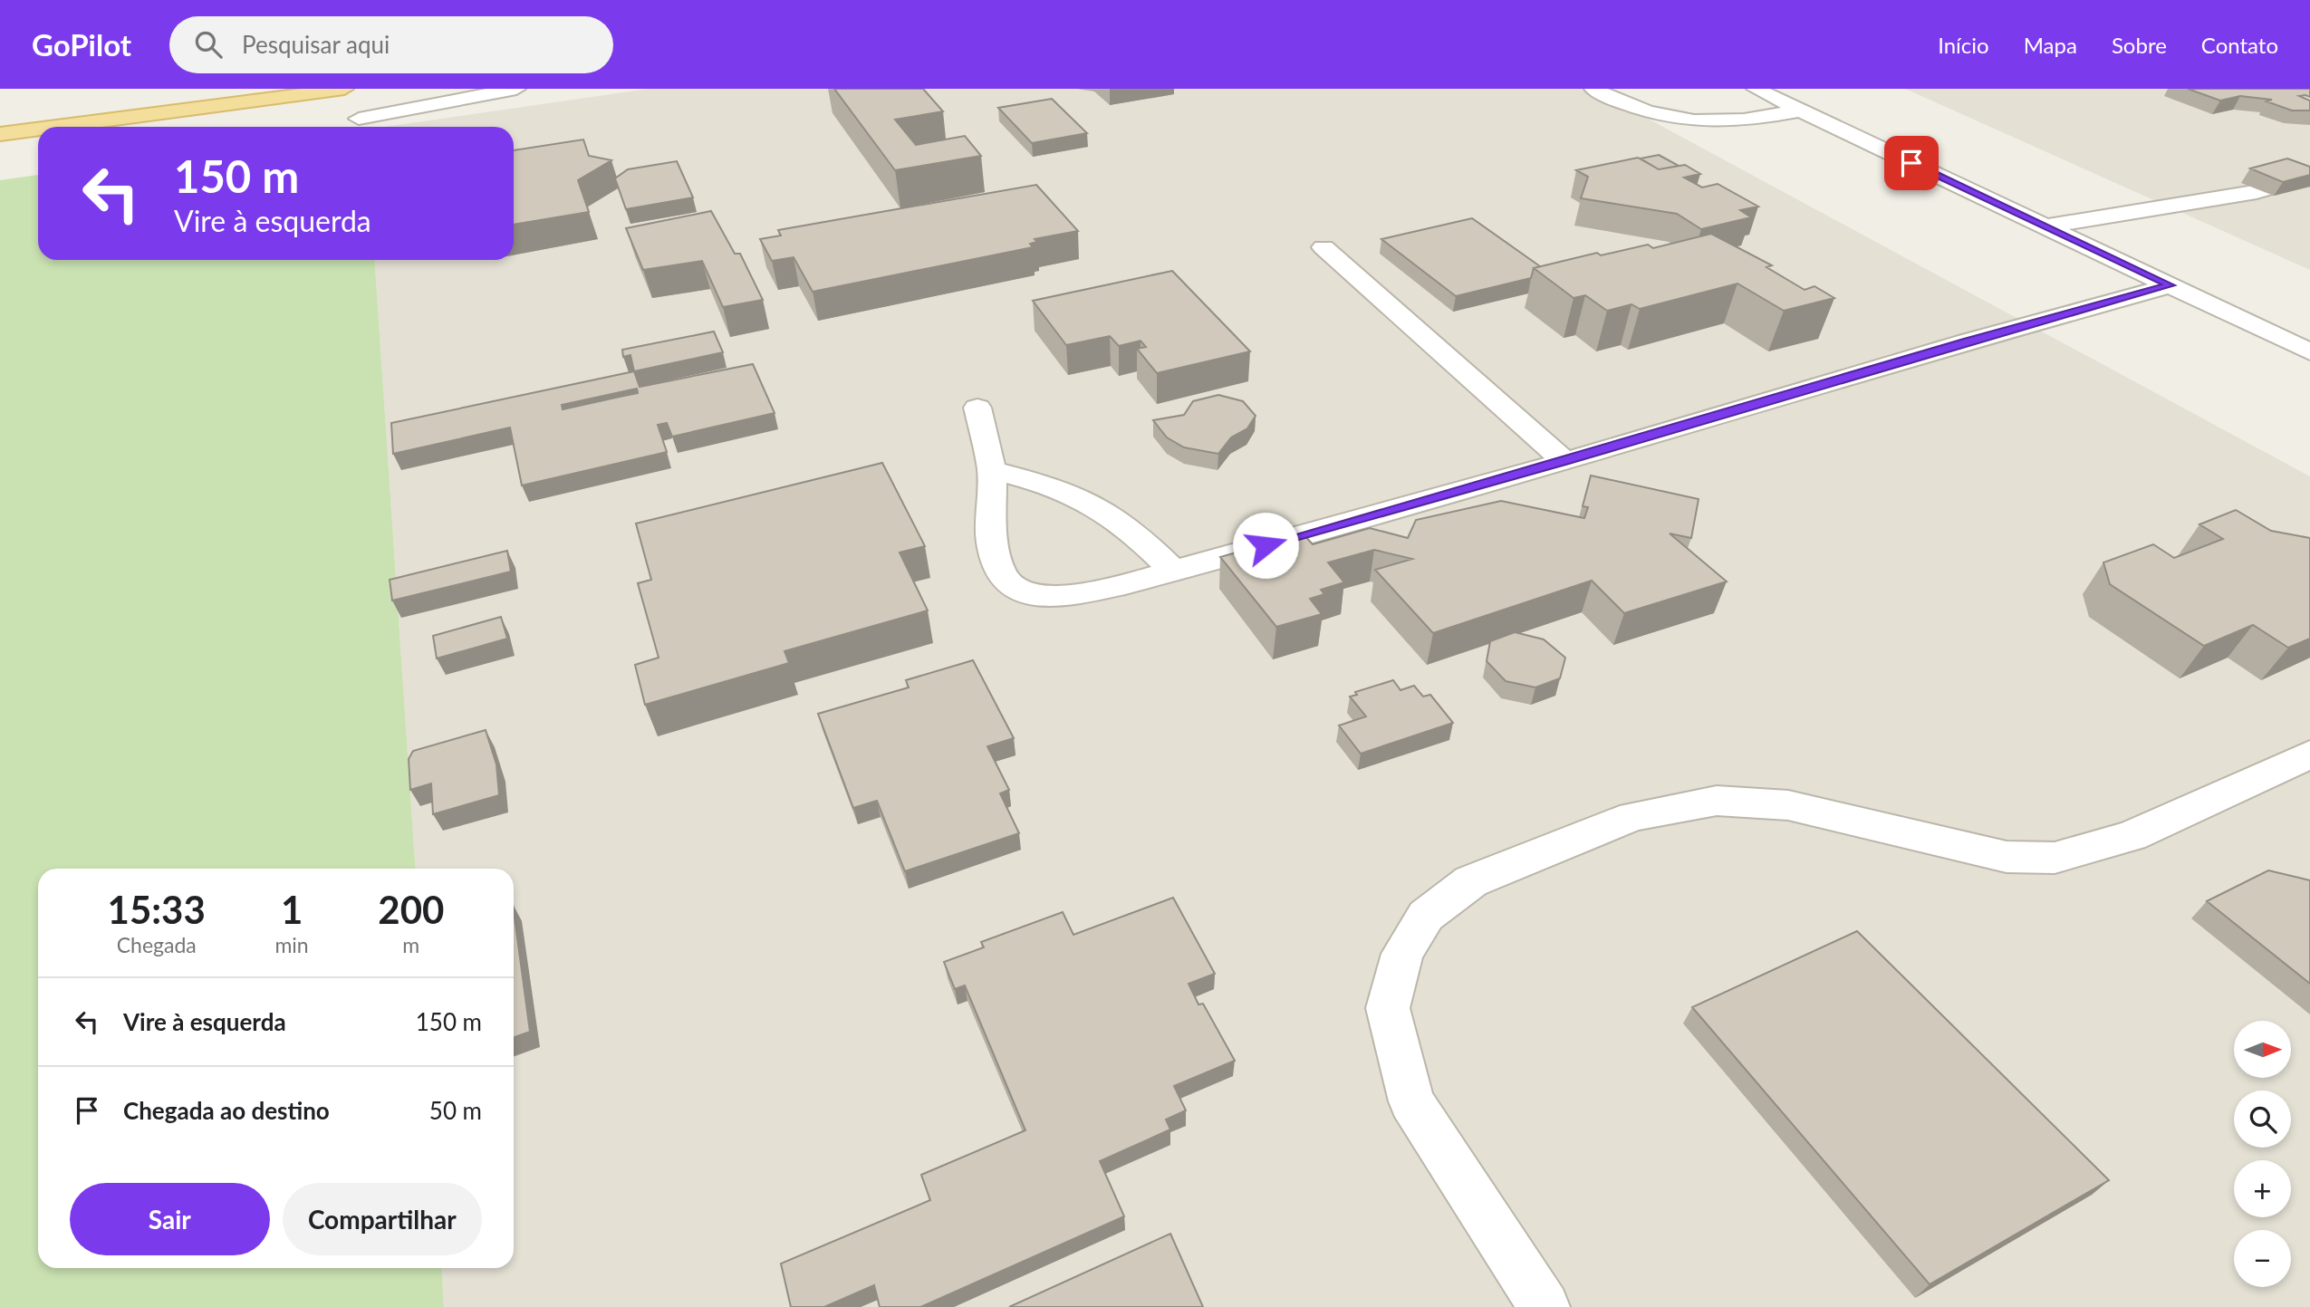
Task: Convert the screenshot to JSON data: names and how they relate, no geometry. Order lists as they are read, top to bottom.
{
  "north": "right",
  "page": {
    "header": "GoPilot",
    "search": "Pesquisar aqui",
    "nav": [
      "Início",
      "Mapa",
      "Sobre",
      "Contato"
    ],
    "turn": ["150 m", "Vire à esquerda"],
    "eta": [
      "15:33",
      "Chegada",
      "1",
      "min",
      "200",
      "m"
    ],
    "list": [
      {
        "name": "Vire à esquerda",
        "value": "150 m"
      },
      {
        "name": "Chegada ao destino",
        "value": "50 m"
      }
    ],
    "map_buttons": ["+", "−"],
    "buttons": ["Sair", "Compartilhar"]
  }
}
